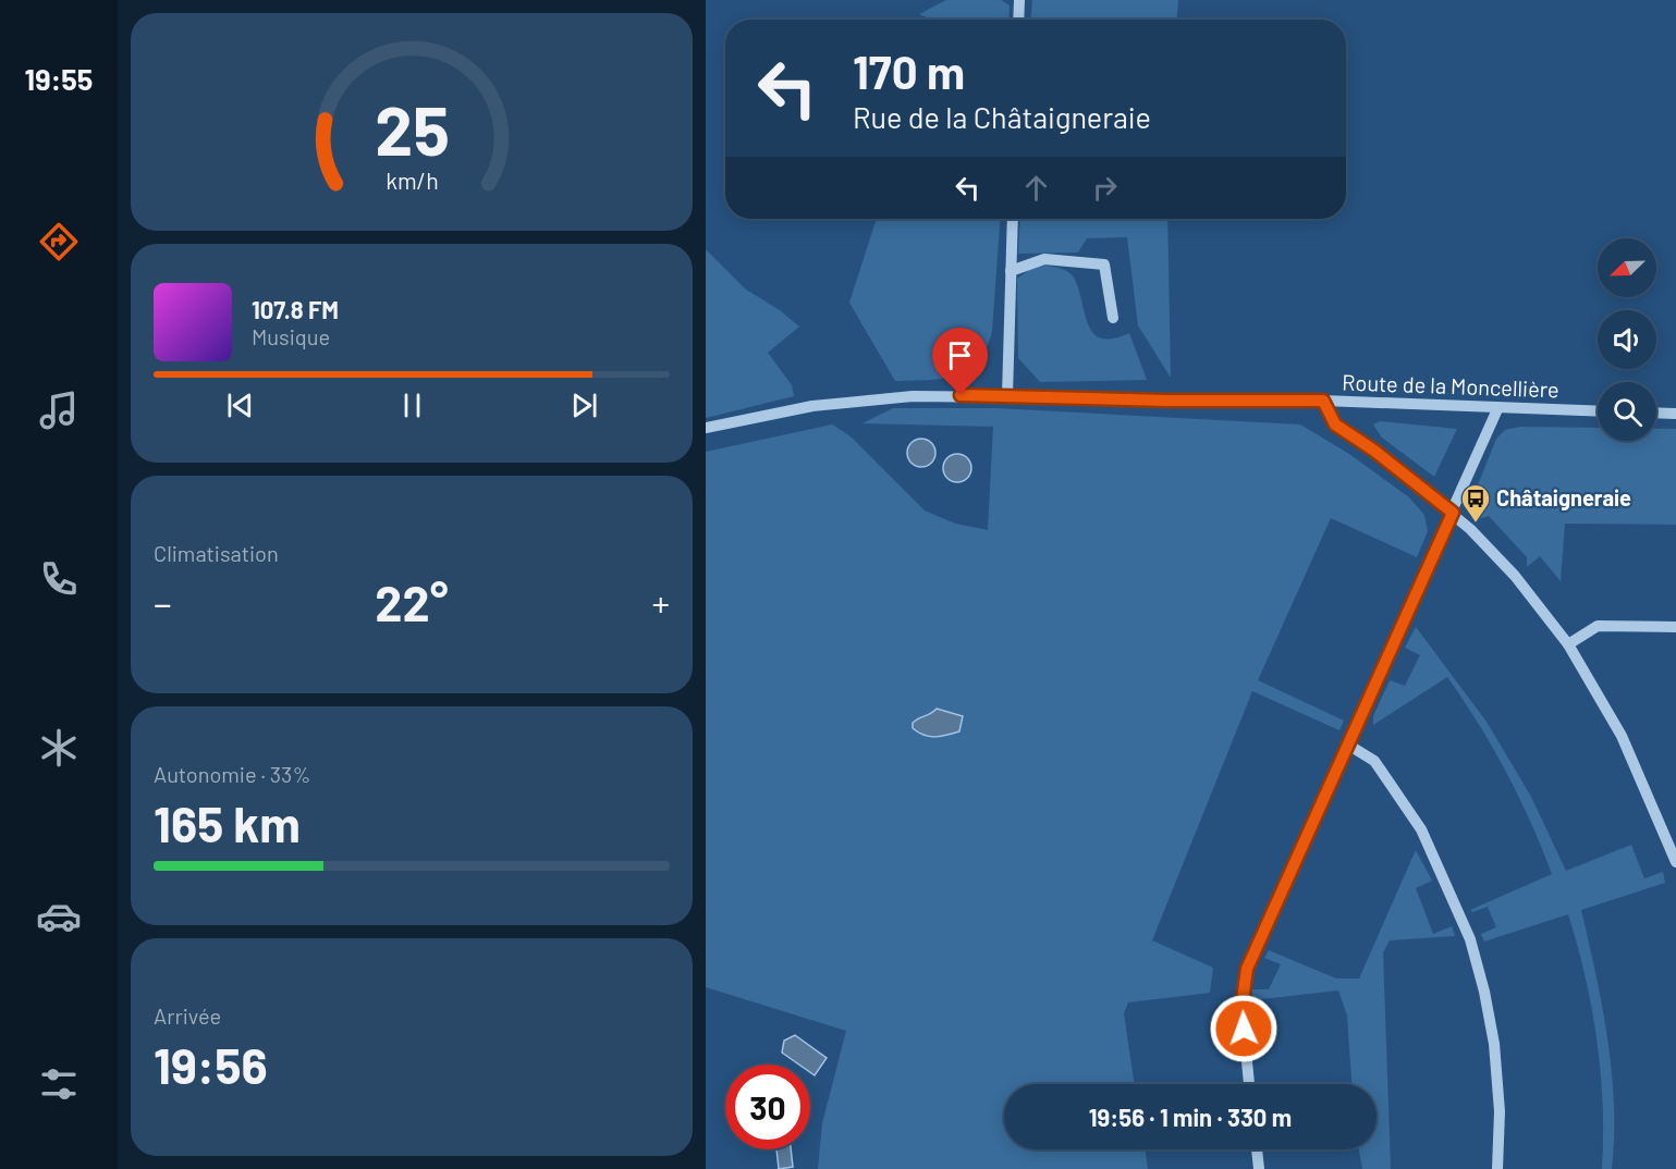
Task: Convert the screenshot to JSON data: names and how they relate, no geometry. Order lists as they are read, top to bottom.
{
  "streets": {
    "street": ["Route de la Moncellière"]
  },
  "places": {
    "bus stop": ["Châtaigneraie"]
  },
  "north": "bottom left",
  "page": {
    "tabs": "19:55",
    "turn": ["170 m", "Rue de la Châtaigneraie"],
    "song": ["107.8 FM", "Musique"],
    "tile": [
      "Climatisation",
      ["Autonomie · 33%", "165 km"],
      ["Arrivée", "19:56"]
    ],
    "heat": ["−", "22°", "+"],
    "limit": "30",
    "trip": "19:56 · 1 min · 330 m",
    "gauge": ["25", "km/h"]
  }
}
